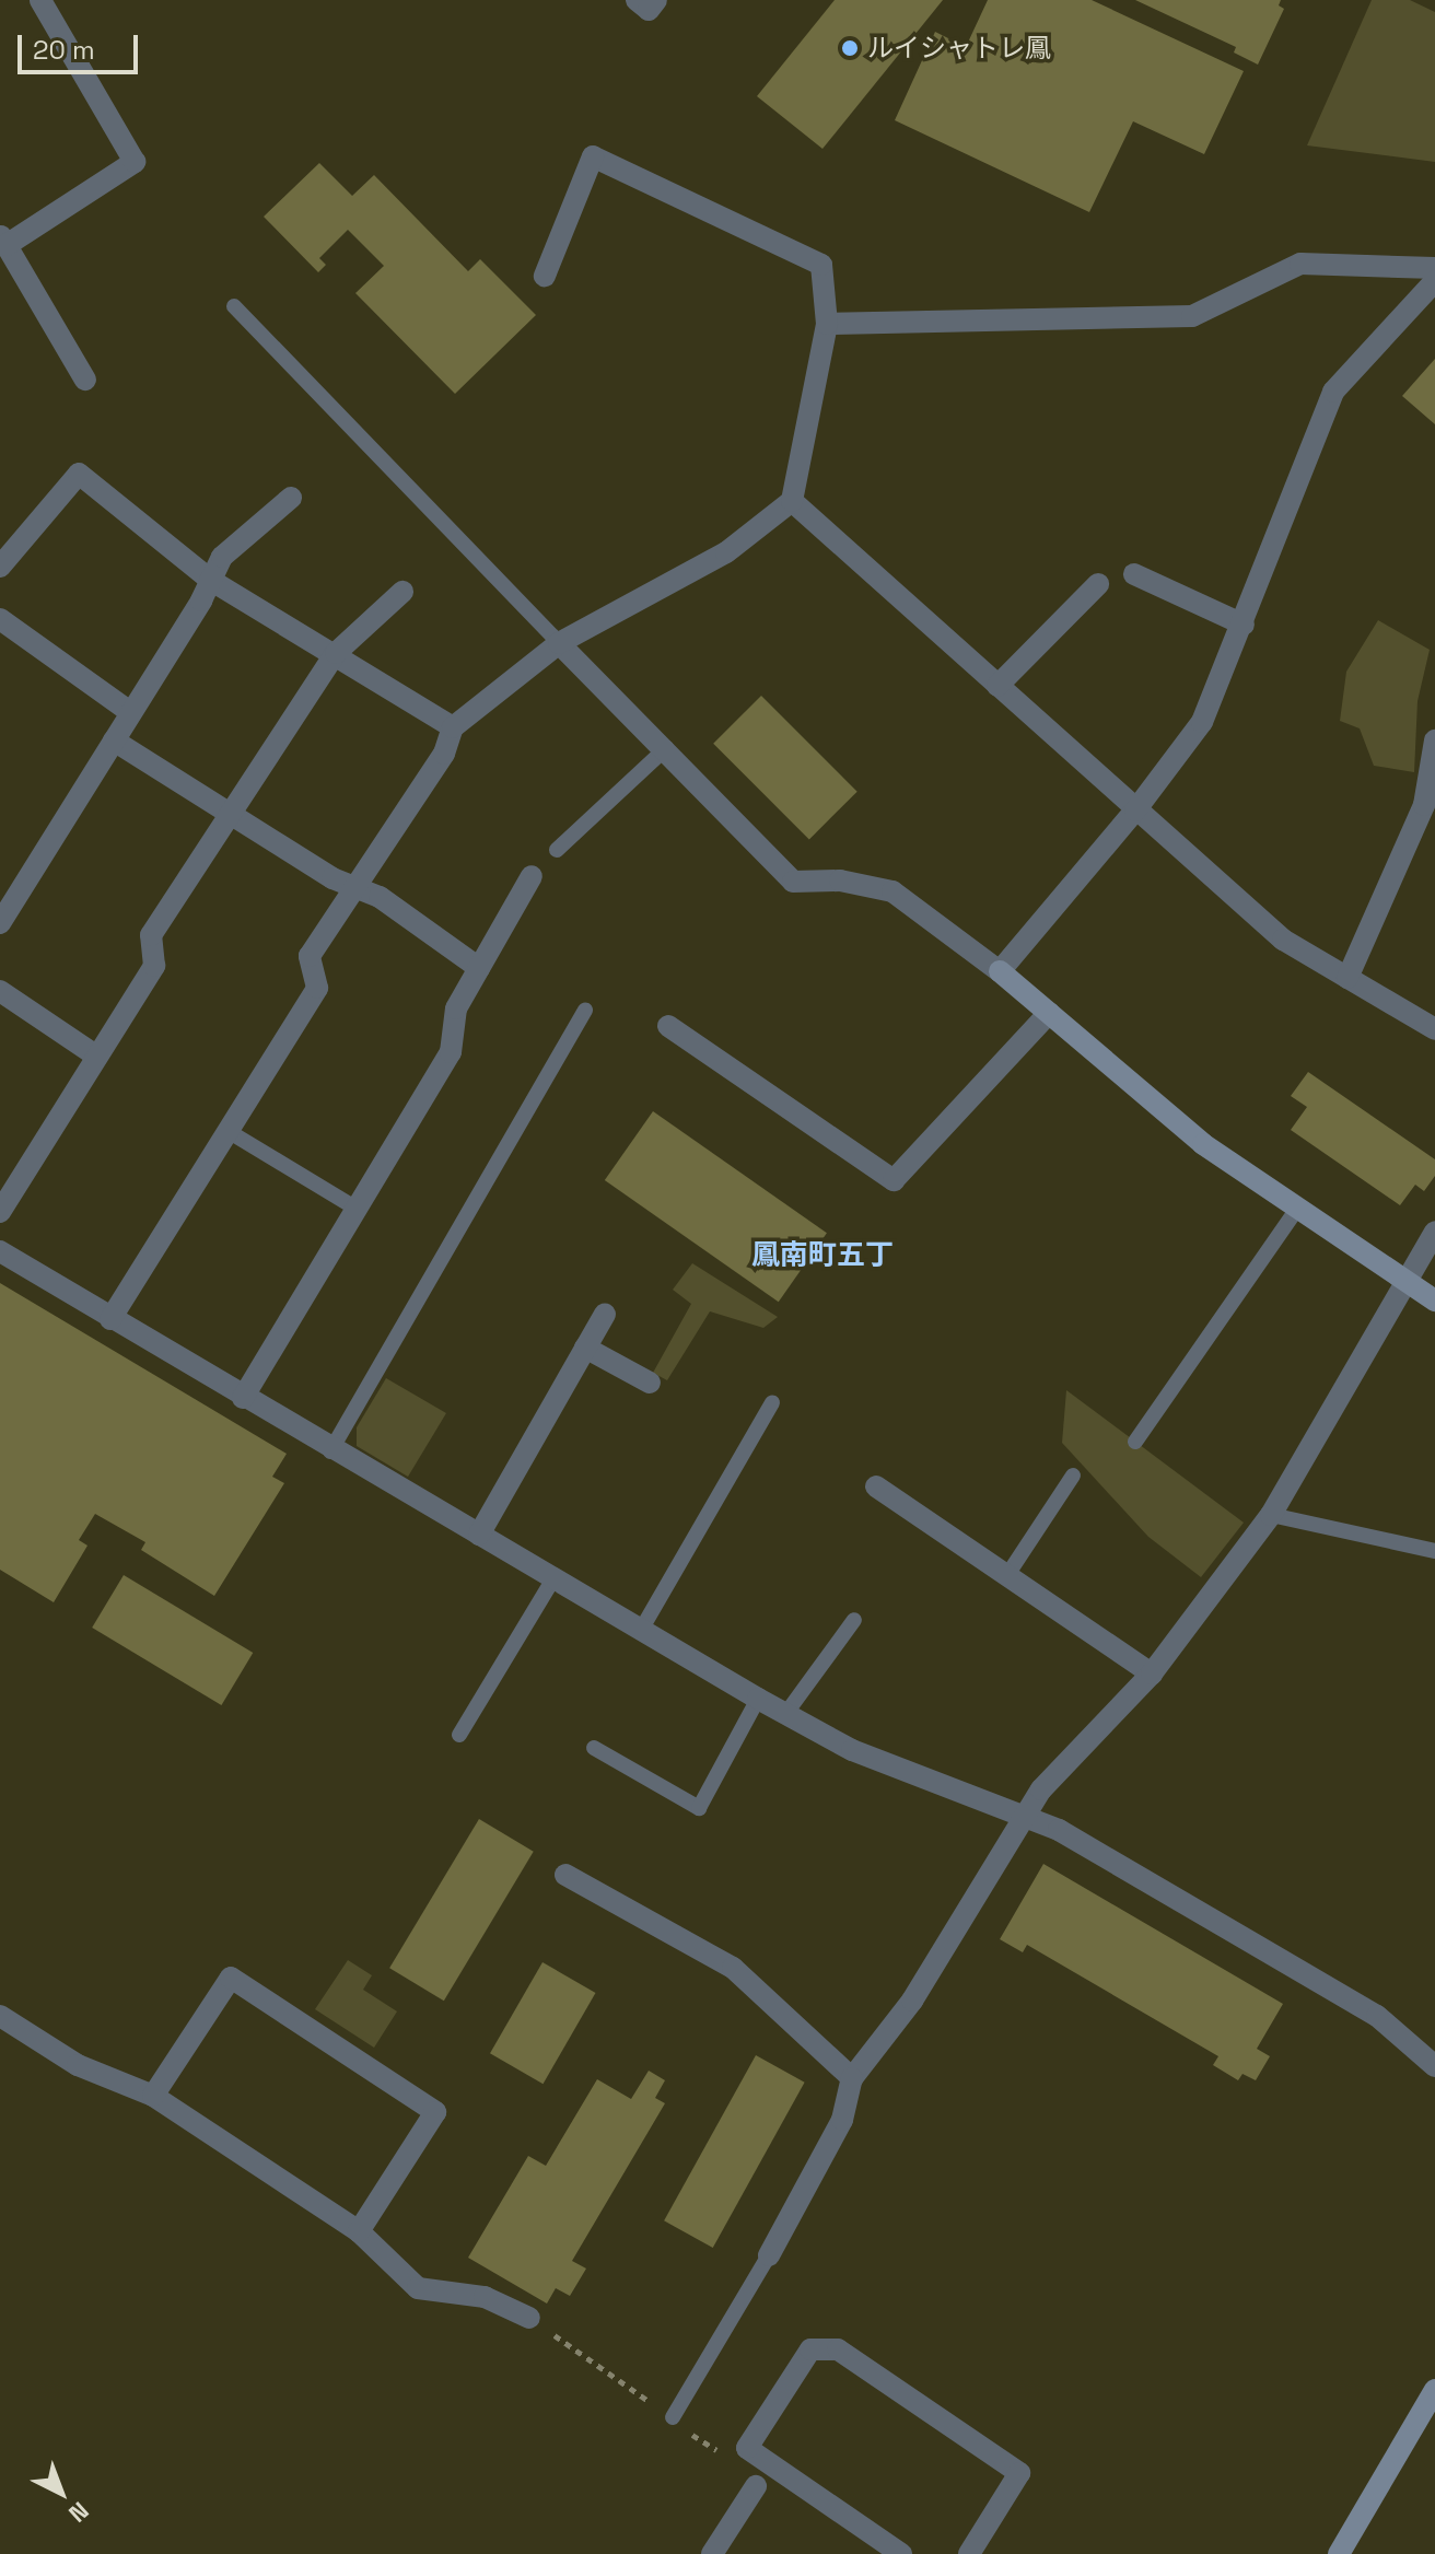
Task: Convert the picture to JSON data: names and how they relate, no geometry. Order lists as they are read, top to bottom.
{
  "districts": ["鳳南町五丁"],
  "places": ["ルイシャトレ鳳"],
  "scale_bar": "20 m",
  "north": "bottom right"
}
